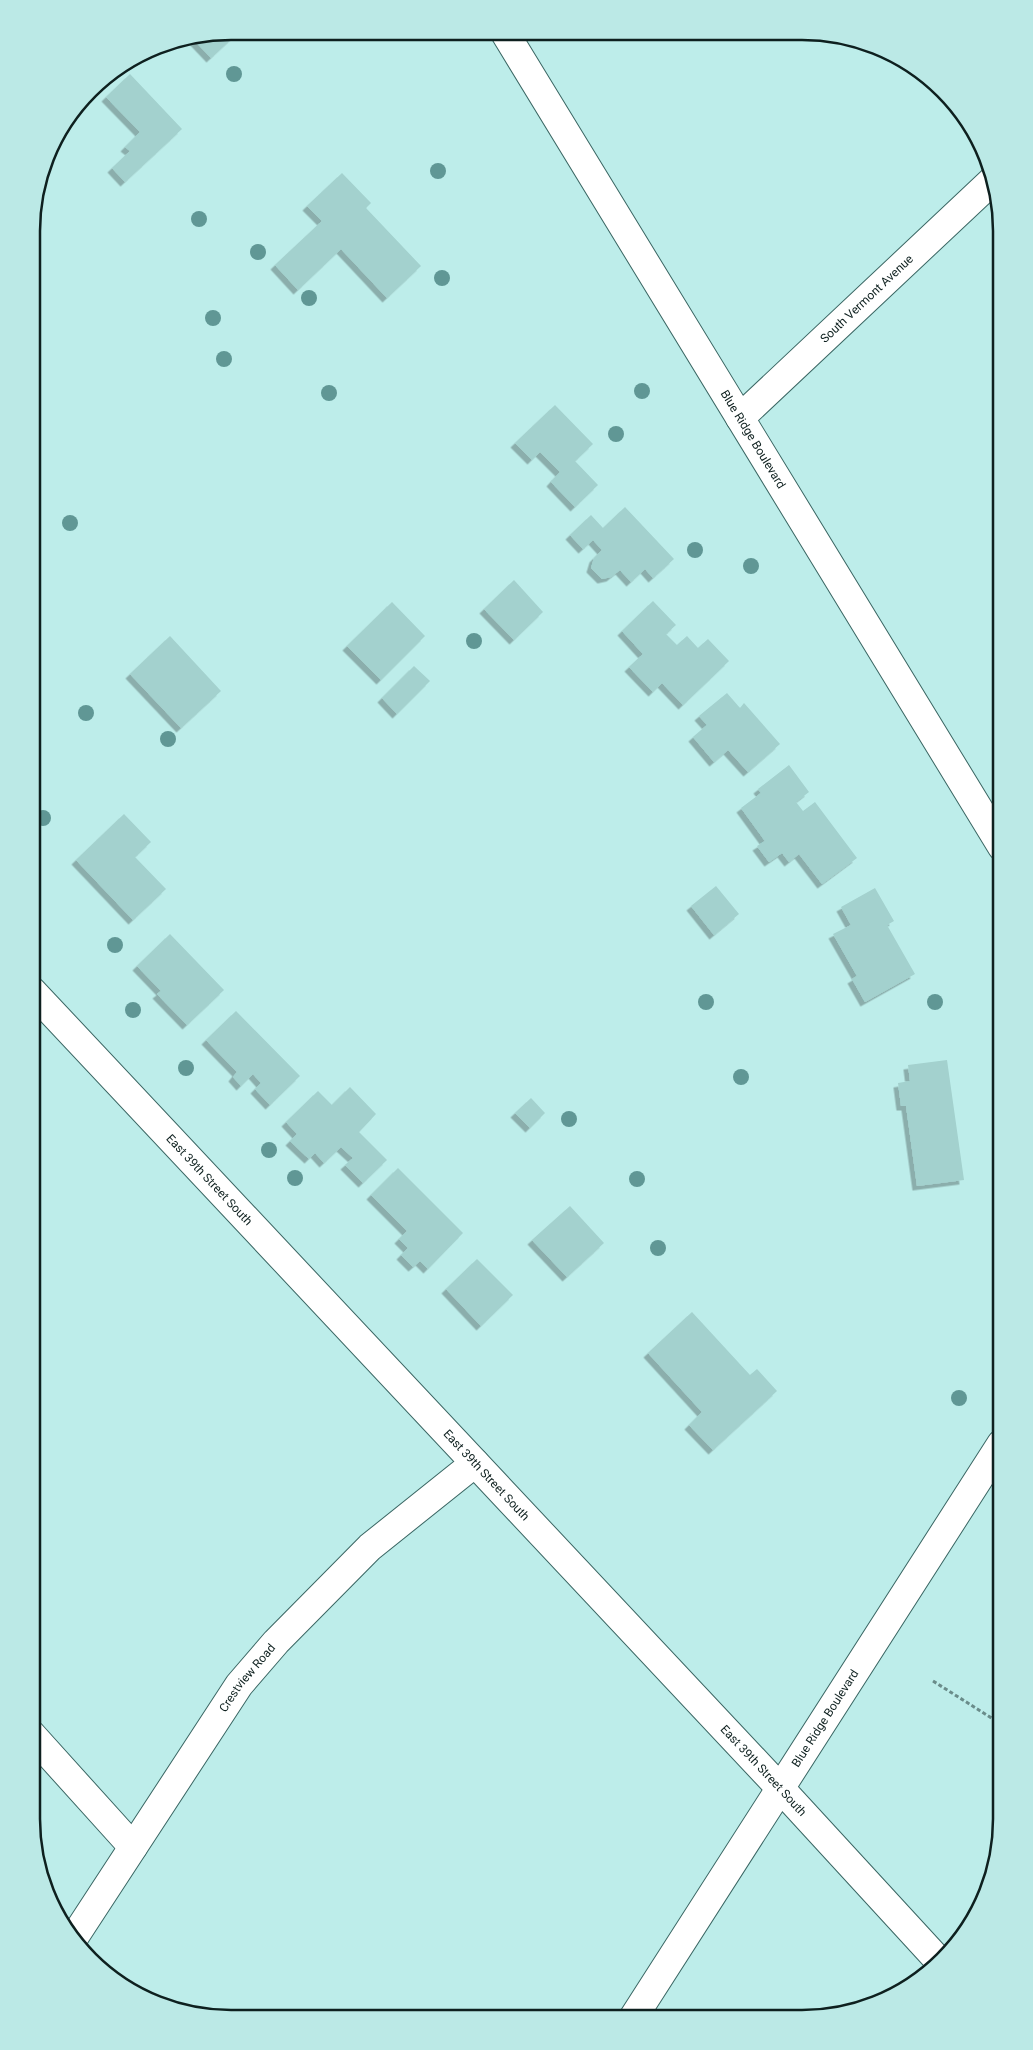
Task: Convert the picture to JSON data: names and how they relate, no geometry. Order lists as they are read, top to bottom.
{
  "streets": {
    "street": [
      "South Vermont Avenue",
      "Blue Ridge Boulevard",
      "East 39th Street South",
      "Crestview Road"
    ]
  },
  "crossings": [
    ["South Vermont Avenue", "Blue Ridge Boulevard"],
    ["Blue Ridge Boulevard", "East 39th Street South"],
    ["East 39th Street South", "Crestview Road"]
  ]
}
